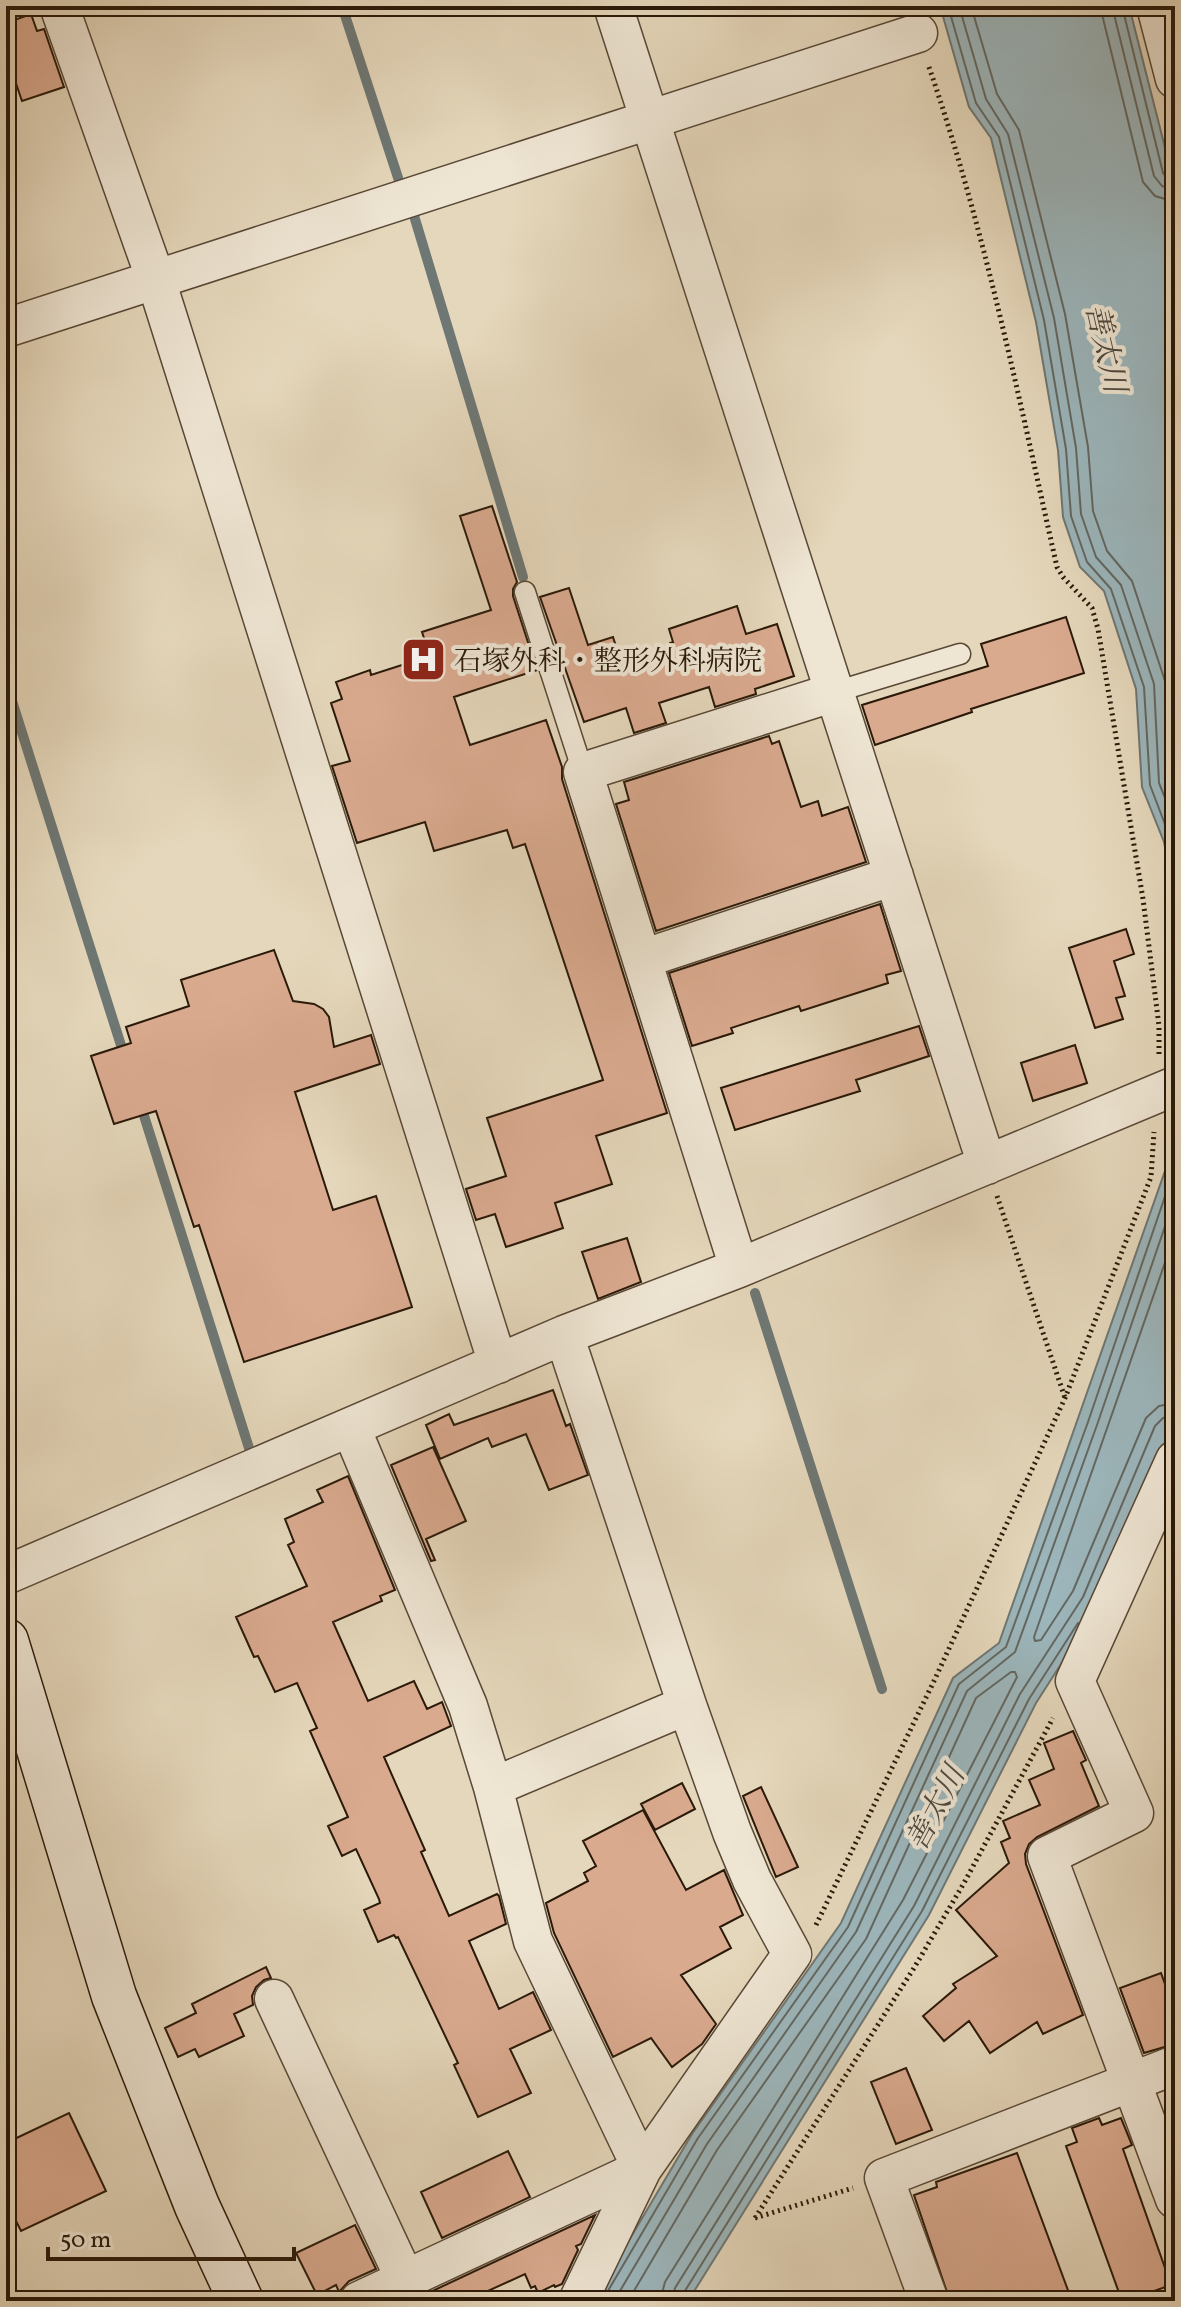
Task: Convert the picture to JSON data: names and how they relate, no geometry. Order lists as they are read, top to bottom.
{
  "water": ["善太川"],
  "places": {
    "hospital": ["石塚外科・整形外科病院"]
  },
  "scale_bar": "50 m"
}
